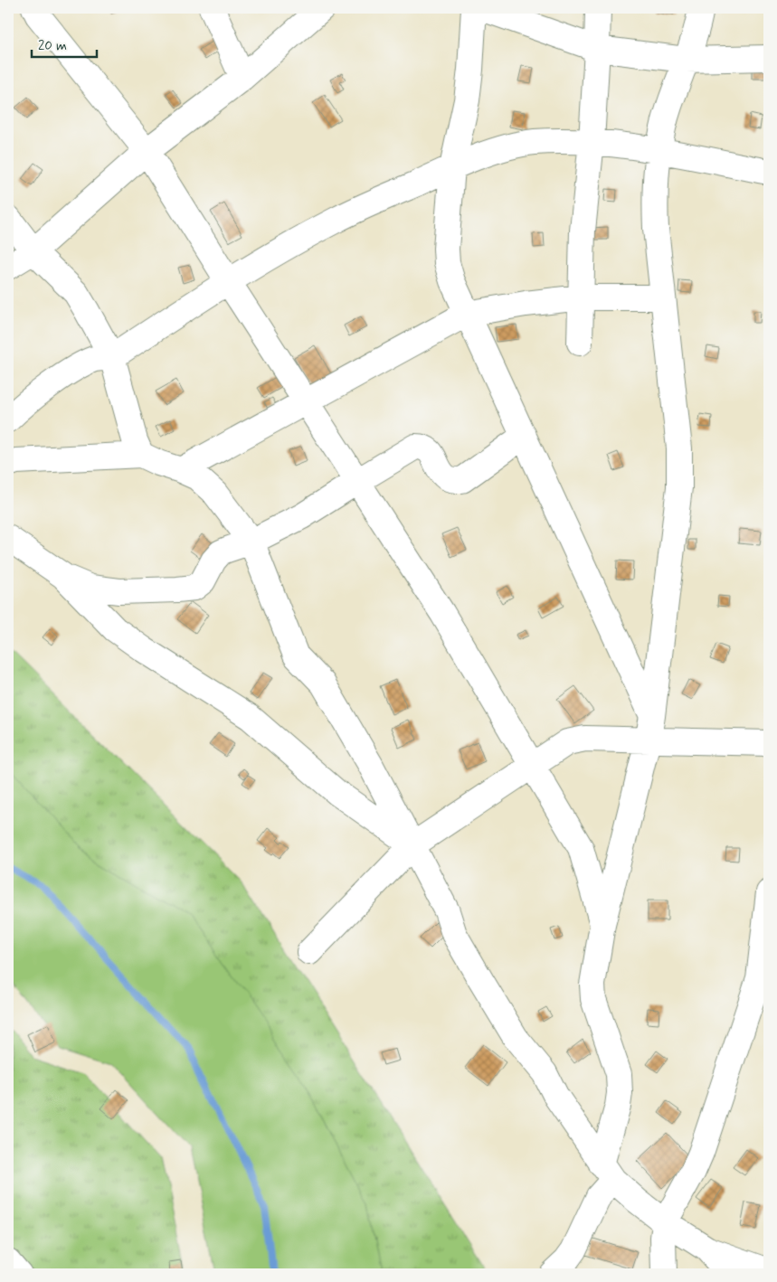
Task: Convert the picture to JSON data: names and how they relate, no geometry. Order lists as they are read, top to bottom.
{
  "scale_bar": "20 m"
}
